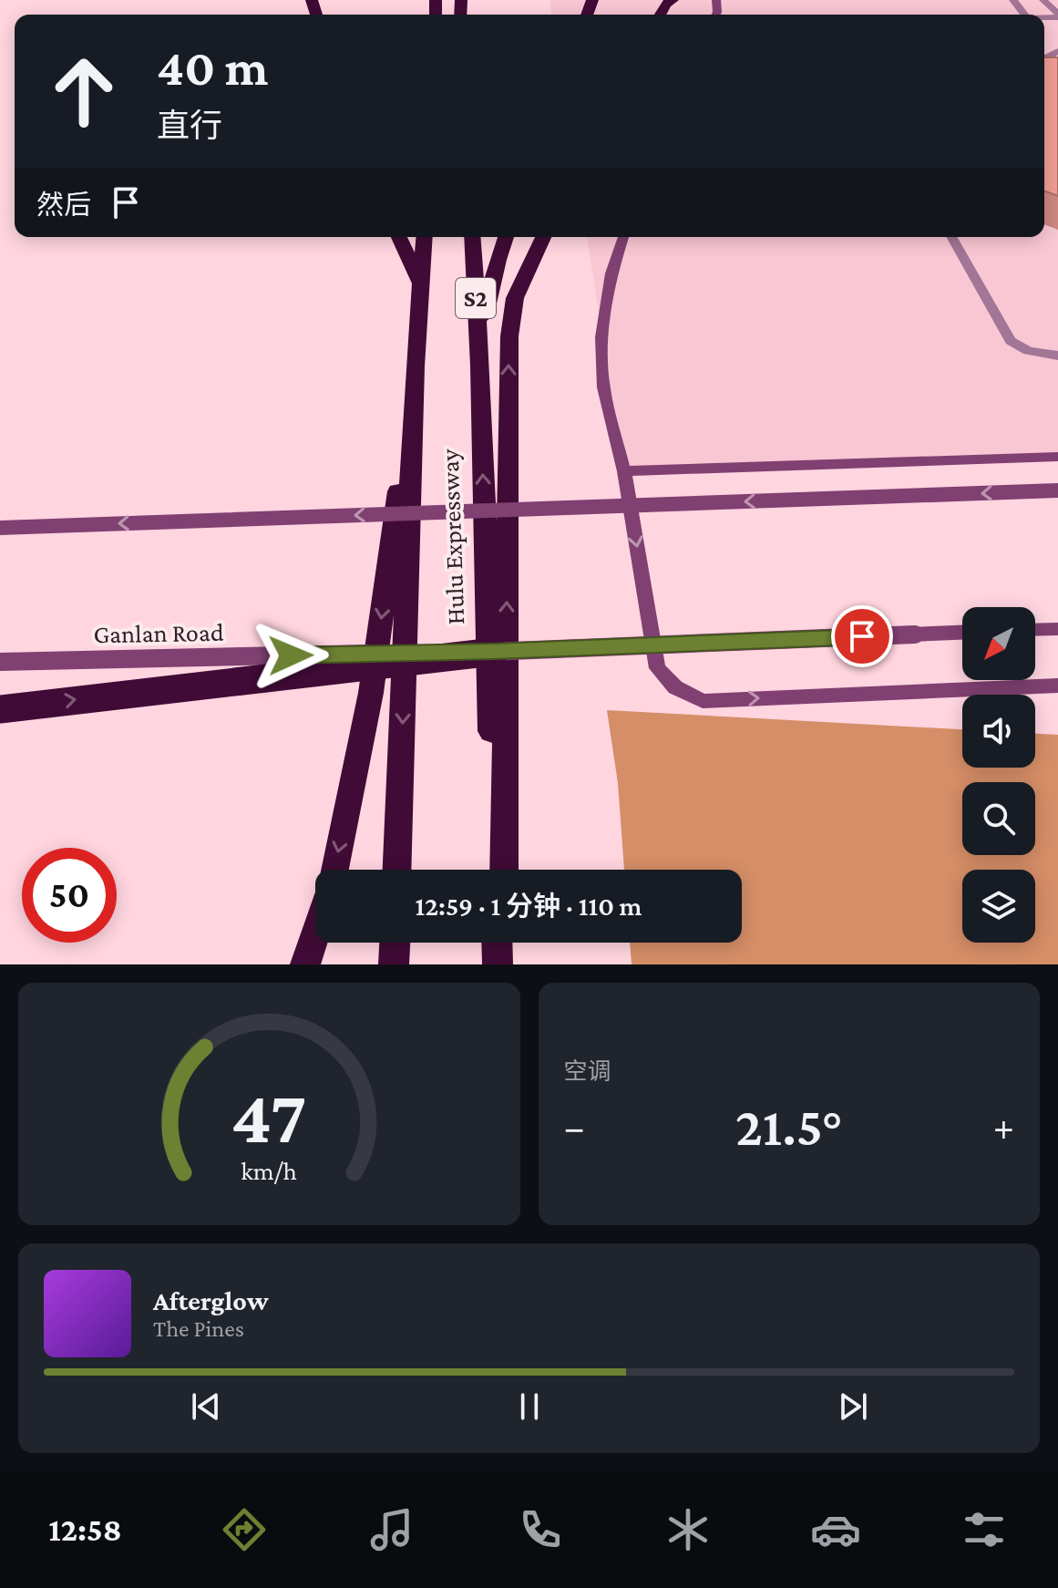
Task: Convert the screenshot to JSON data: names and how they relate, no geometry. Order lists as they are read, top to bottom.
{
  "streets": {
    "highway": ["S2", "Hulu Expressway"],
    "main road": ["Ganlan Road"]
  },
  "crossings": [
    ["S2", "Hulu Expressway"]
  ],
  "north": "bottom left",
  "page": {
    "turn": ["40 m", "直行"],
    "then": "然后",
    "limit": "50",
    "trip": "12:59 · 1 分钟 · 110 m",
    "tile": "空调",
    "heat": ["−", "21.5°", "+"],
    "song": ["Afterglow", "The Pines"],
    "tabs": "12:58",
    "gauge": ["47", "km/h"]
  }
}
